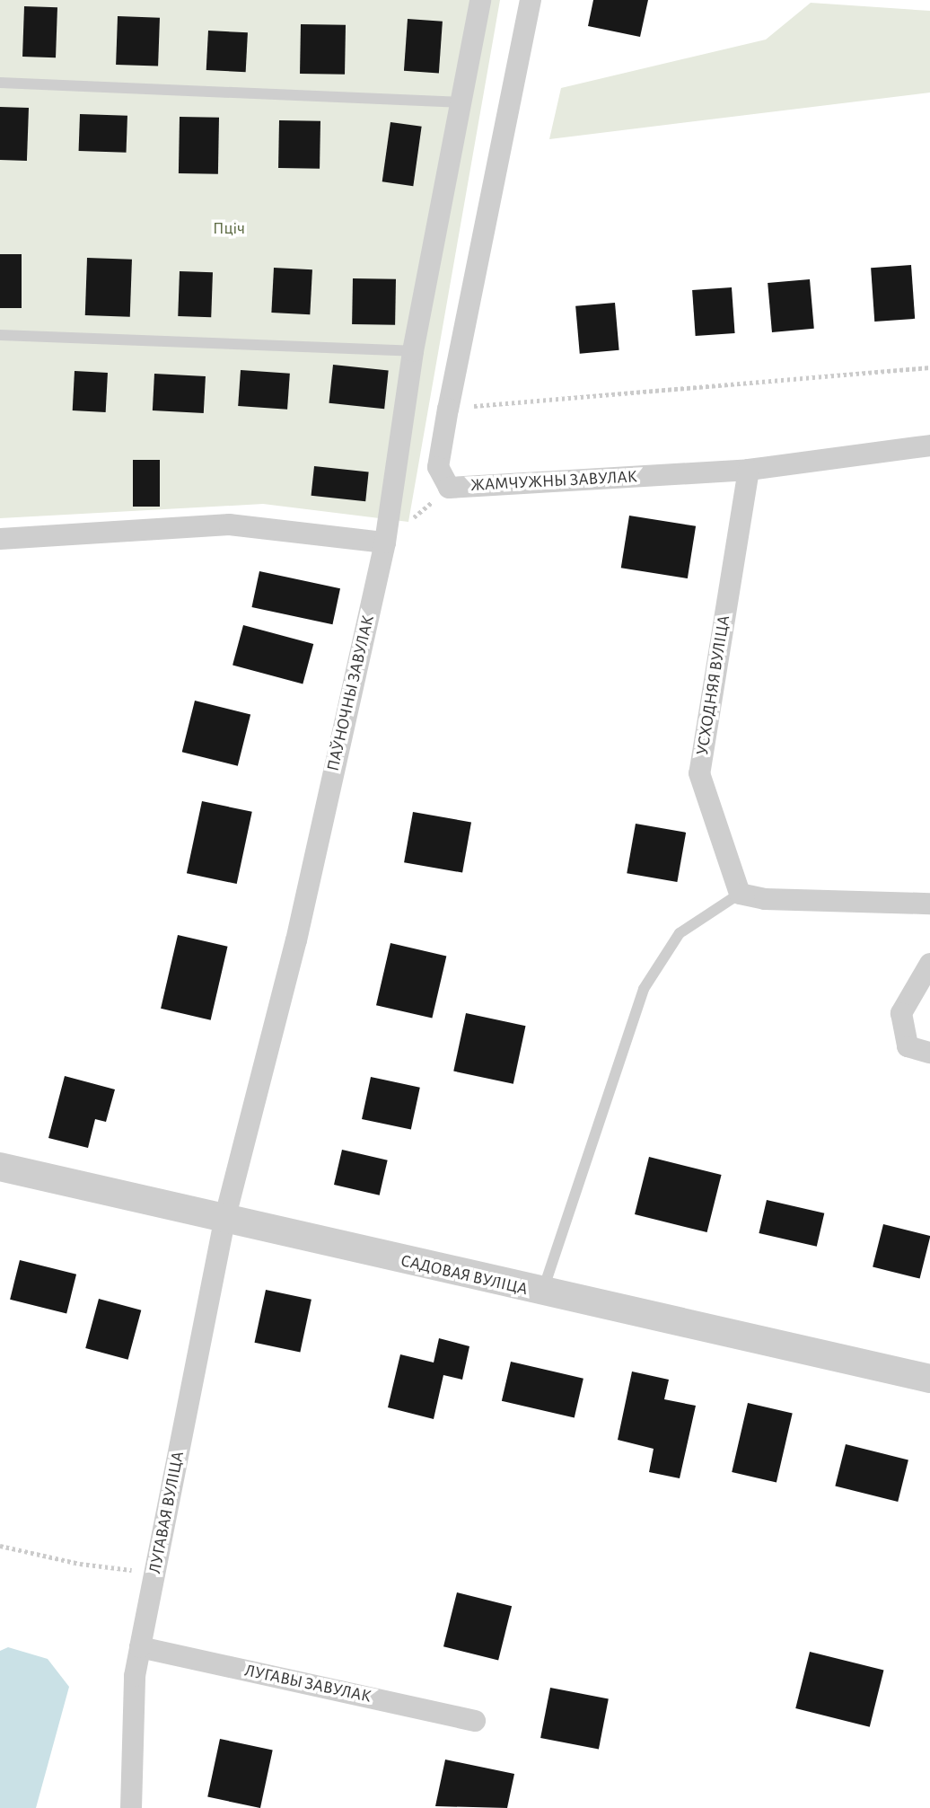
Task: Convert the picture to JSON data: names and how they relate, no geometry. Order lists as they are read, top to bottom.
{
  "streets": {
    "street": [
      "ЖАМЧУЖНЫ ЗАВУЛАК",
      "УСХОДНЯЯ ВУЛІЦА",
      "ПАЎНОЧНЫ ЗАВУЛАК",
      "САДОВАЯ ВУЛІЦА",
      "ЛУГАВАЯ ВУЛІЦА",
      "ЛУГАВЫ ЗАВУЛАК"
    ]
  },
  "crossings": [
    ["ЖАМЧУЖНЫ ЗАВУЛАК", "УСХОДНЯЯ ВУЛІЦА"],
    ["ПАЎНОЧНЫ ЗАВУЛАК", "САДОВАЯ ВУЛІЦА"],
    ["ПАЎНОЧНЫ ЗАВУЛАК", "ЛУГАВАЯ ВУЛІЦА"],
    ["САДОВАЯ ВУЛІЦА", "ЛУГАВАЯ ВУЛІЦА"],
    ["ЛУГАВАЯ ВУЛІЦА", "ЛУГАВЫ ЗАВУЛАК"]
  ],
  "parks": ["Пціч"]
}
